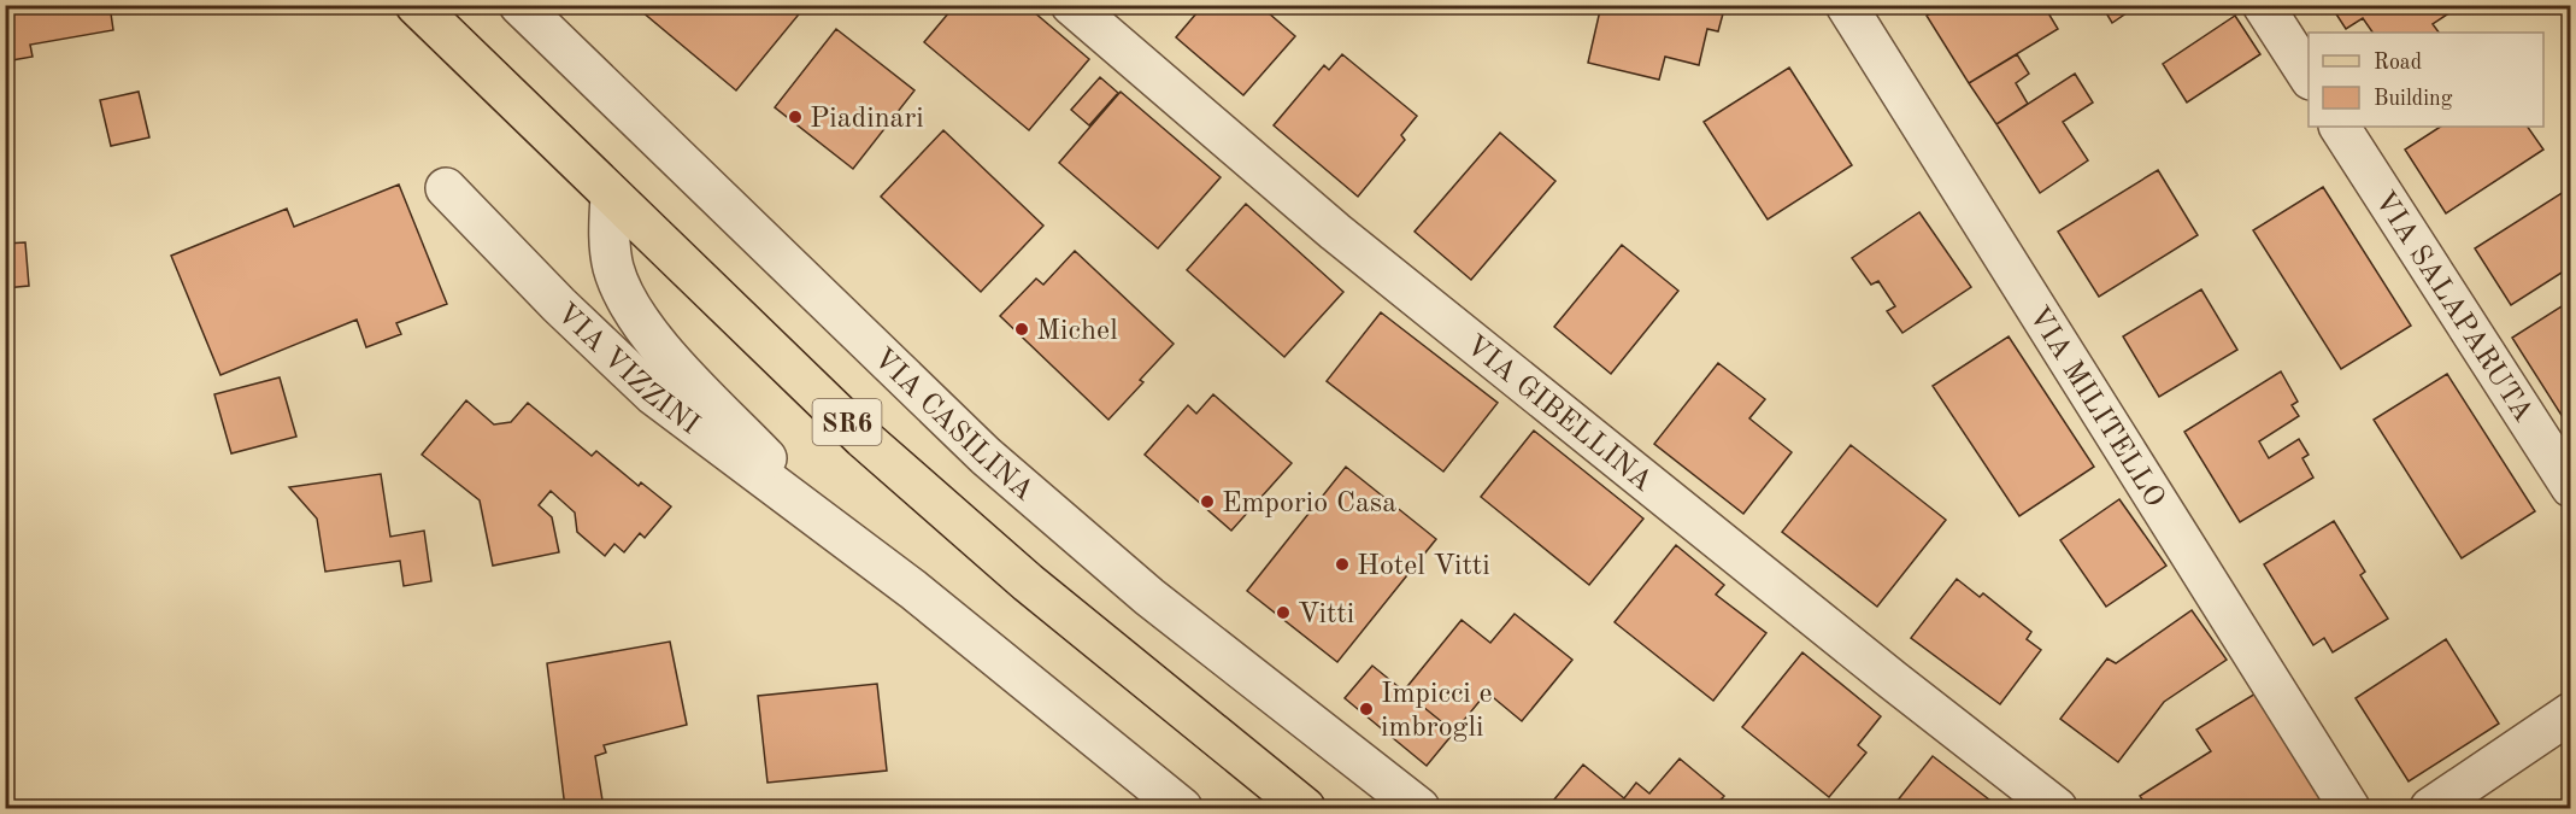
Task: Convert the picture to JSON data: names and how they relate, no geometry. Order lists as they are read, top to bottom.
{
  "streets": {
    "main road": ["SR6"],
    "street": [
      "VIA SALAPARUTA",
      "VIA VIZZINI",
      "VIA MILITELLO",
      "VIA GIBELLINA",
      "VIA CASILINA"
    ]
  },
  "crossings": [
    ["VIA VIZZINI", "SR6"]
  ],
  "places": [
    "Piadinari",
    "Michel",
    "Emporio Casa",
    "Hotel Vitti",
    "Vitti",
    "Impicci e imbrogli"
  ],
  "legend": ["Road", "Building"]
}
